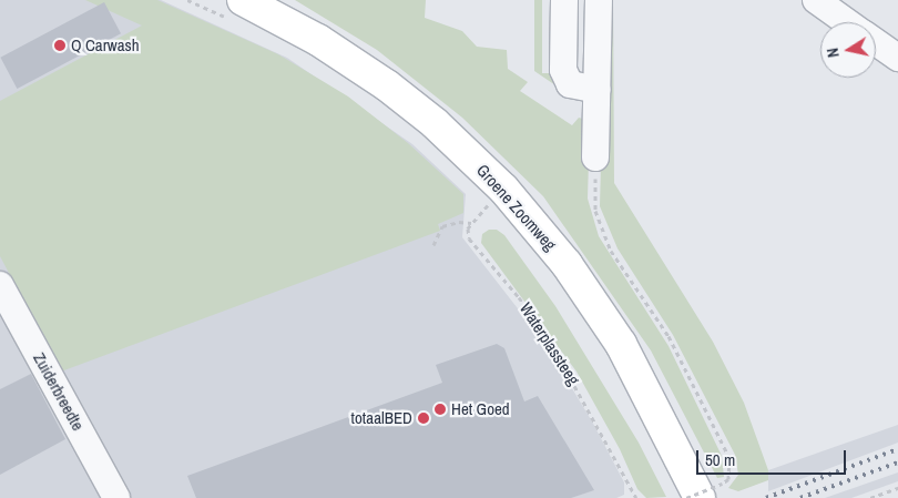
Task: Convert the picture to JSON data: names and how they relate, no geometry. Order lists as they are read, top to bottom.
{
  "streets": {
    "main road": ["Groene Zoomweg"],
    "street": ["Zuiderbreedte"],
    "path": ["Waterplassteeg"]
  },
  "crossings": [
    ["Groene Zoomweg", "Waterplassteeg"]
  ],
  "places": ["Q Carwash", "Het Goed", "totaalBED"],
  "scale_bar": "50 m",
  "north": "left"
}
